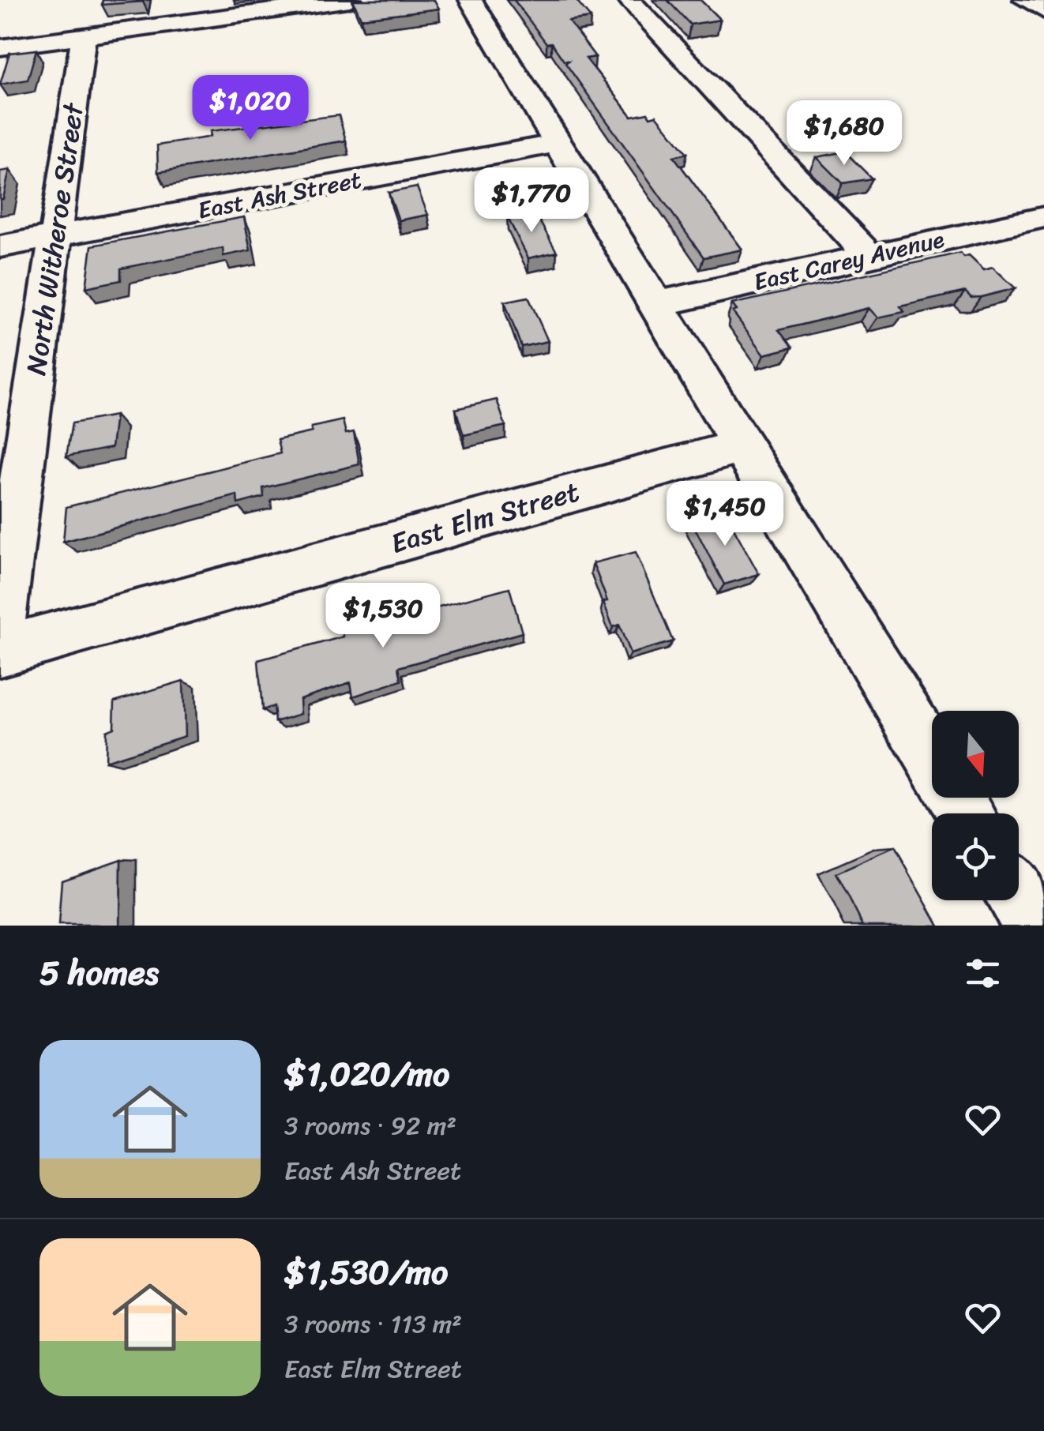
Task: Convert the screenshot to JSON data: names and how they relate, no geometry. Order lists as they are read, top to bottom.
{
  "streets": {
    "street": [
      "East Ash Street",
      "North Witheroe Street",
      "East Carey Avenue",
      "East Elm Street"
    ]
  },
  "crossings": [
    ["East Ash Street", "North Witheroe Street"]
  ],
  "north": "bottom",
  "page": {
    "price": [
      "$1,020",
      "$1,680",
      "$1,770",
      "$1,450",
      "$1,530"
    ],
    "heading": "5 homes",
    "list": [
      {
        "name": "$1,020/mo",
        "note": "3 rooms · 92 m² · East Ash Street"
      },
      {
        "name": "$1,530/mo",
        "note": "3 rooms · 113 m² · East Elm Street"
      }
    ]
  }
}
